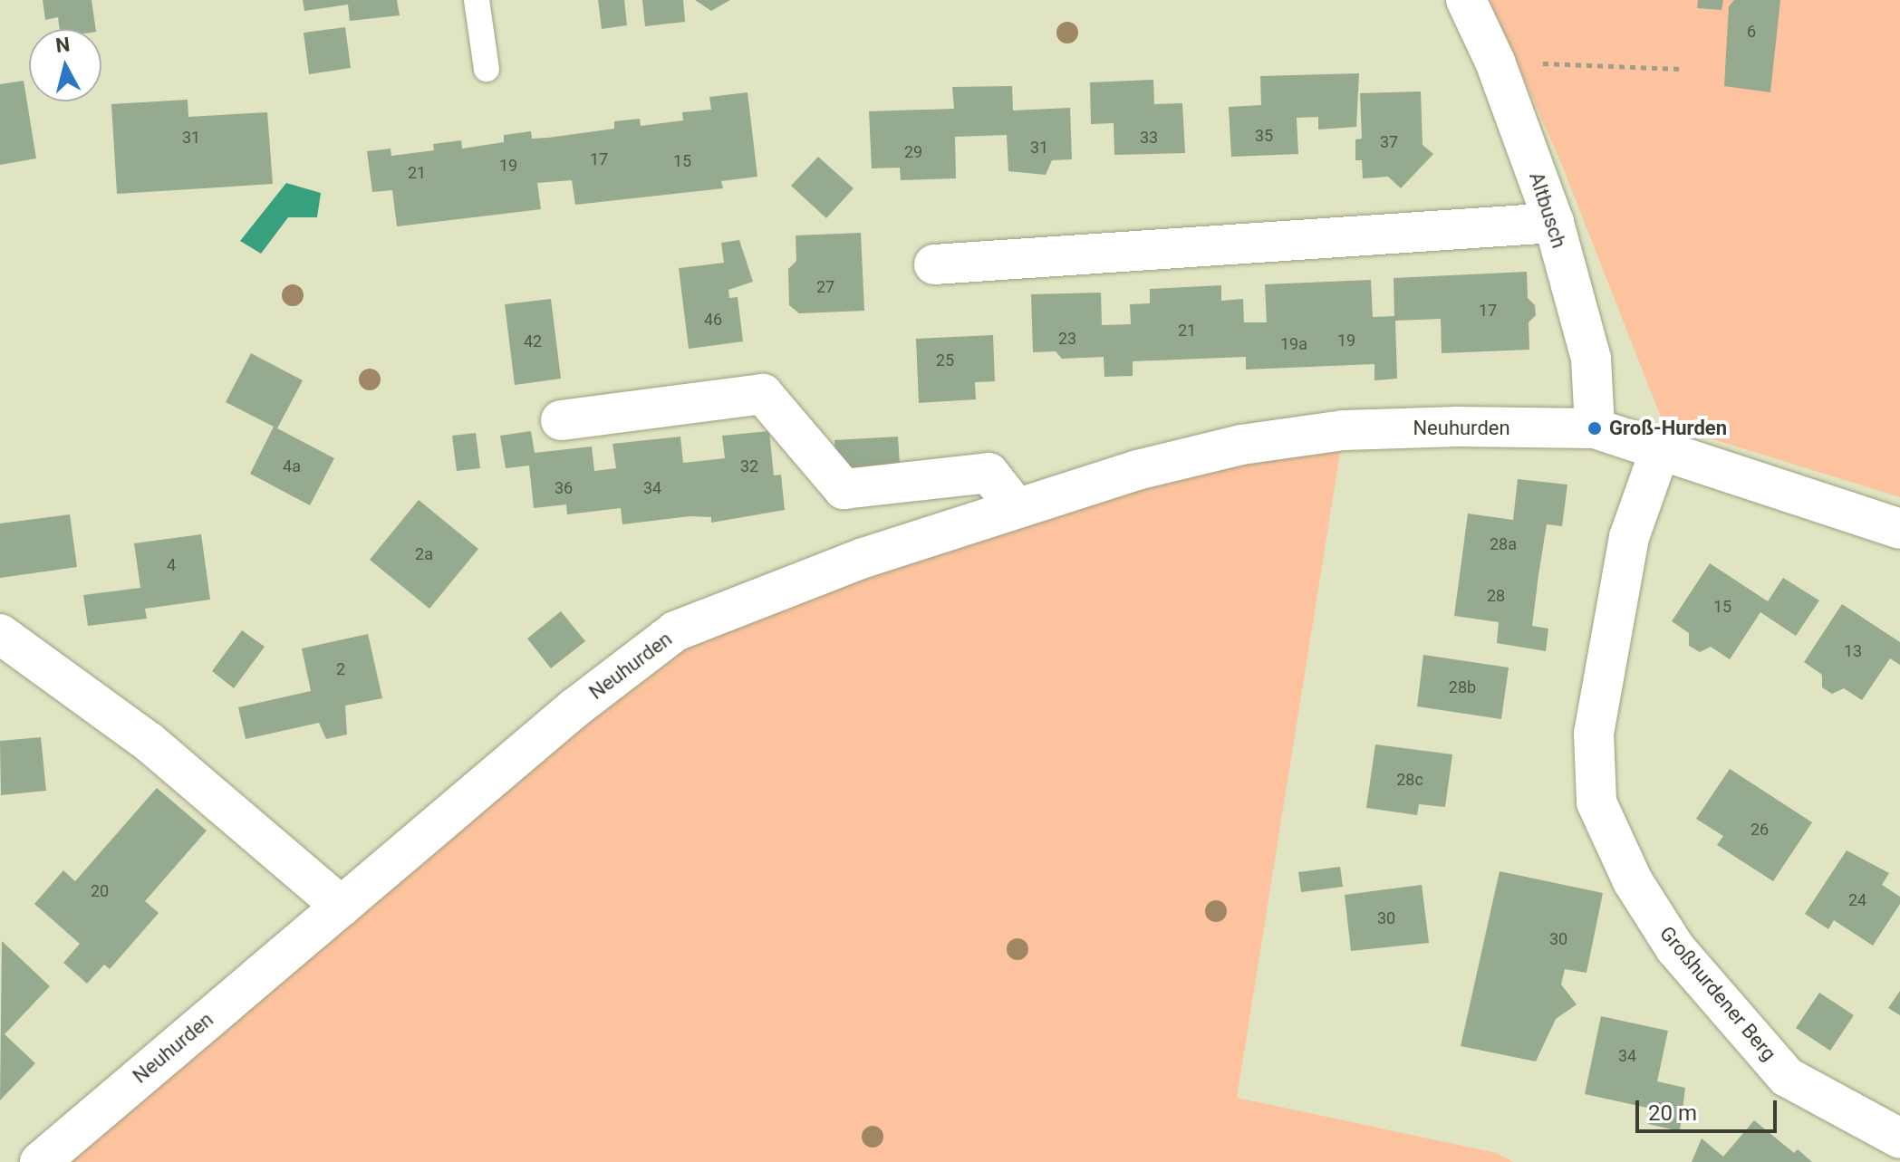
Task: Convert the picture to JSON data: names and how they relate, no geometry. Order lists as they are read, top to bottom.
{
  "streets": {
    "street": ["Altbusch", "Neuhurden", "Großhurdener Berg"]
  },
  "crossings": [
    ["Altbusch", "Neuhurden"],
    ["Neuhurden", "Großhurdener Berg"]
  ],
  "places": ["Groß-Hurden"],
  "house_numbers": [
    "6",
    "35",
    "31",
    "33",
    "37",
    "31",
    "29",
    "17",
    "15",
    "19",
    "21",
    "27",
    "17",
    "46",
    "21",
    "23",
    "19",
    "42",
    "19a",
    "25",
    "4a",
    "32",
    "36",
    "34",
    "28a",
    "2a",
    "4",
    "28",
    "15",
    "13",
    "2",
    "28b",
    "28c",
    "26",
    "20",
    "24",
    "30",
    "30",
    "34"
  ],
  "scale_bar": "20 m",
  "north": "top"
}
